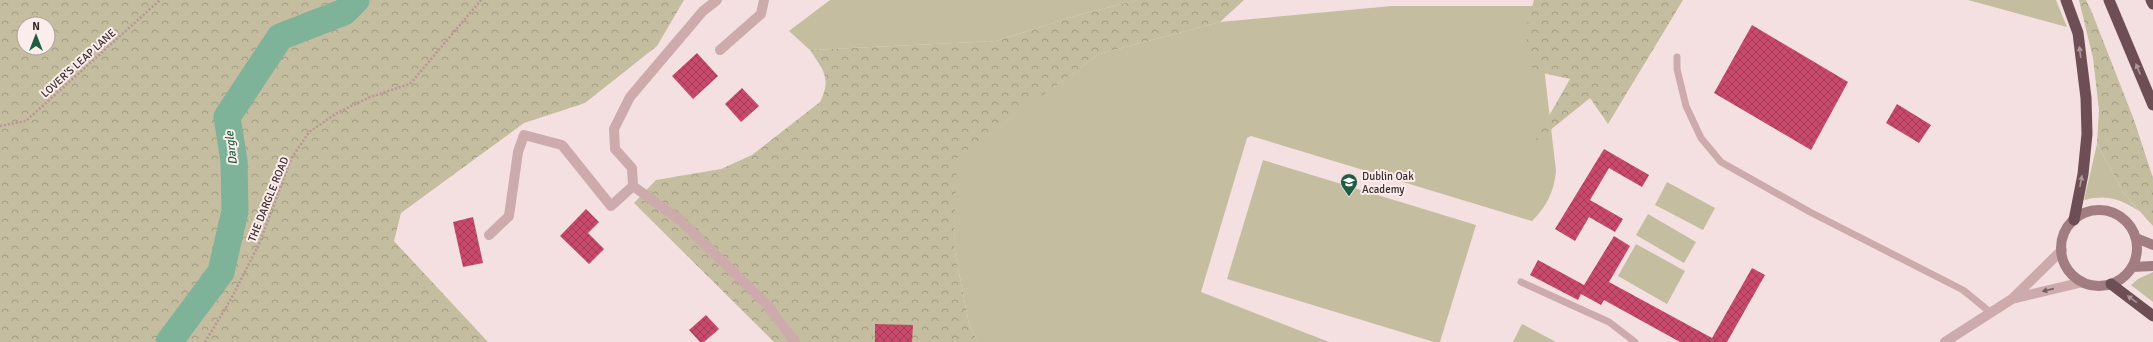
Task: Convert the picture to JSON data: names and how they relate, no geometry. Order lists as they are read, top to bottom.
{
  "streets": {
    "path": ["LOVER'S LEAP LANE", "THE DARGLE ROAD"]
  },
  "water": ["Dargle"],
  "places": {
    "school or university": ["Dublin Oak Academy"]
  },
  "north": "top"
}
